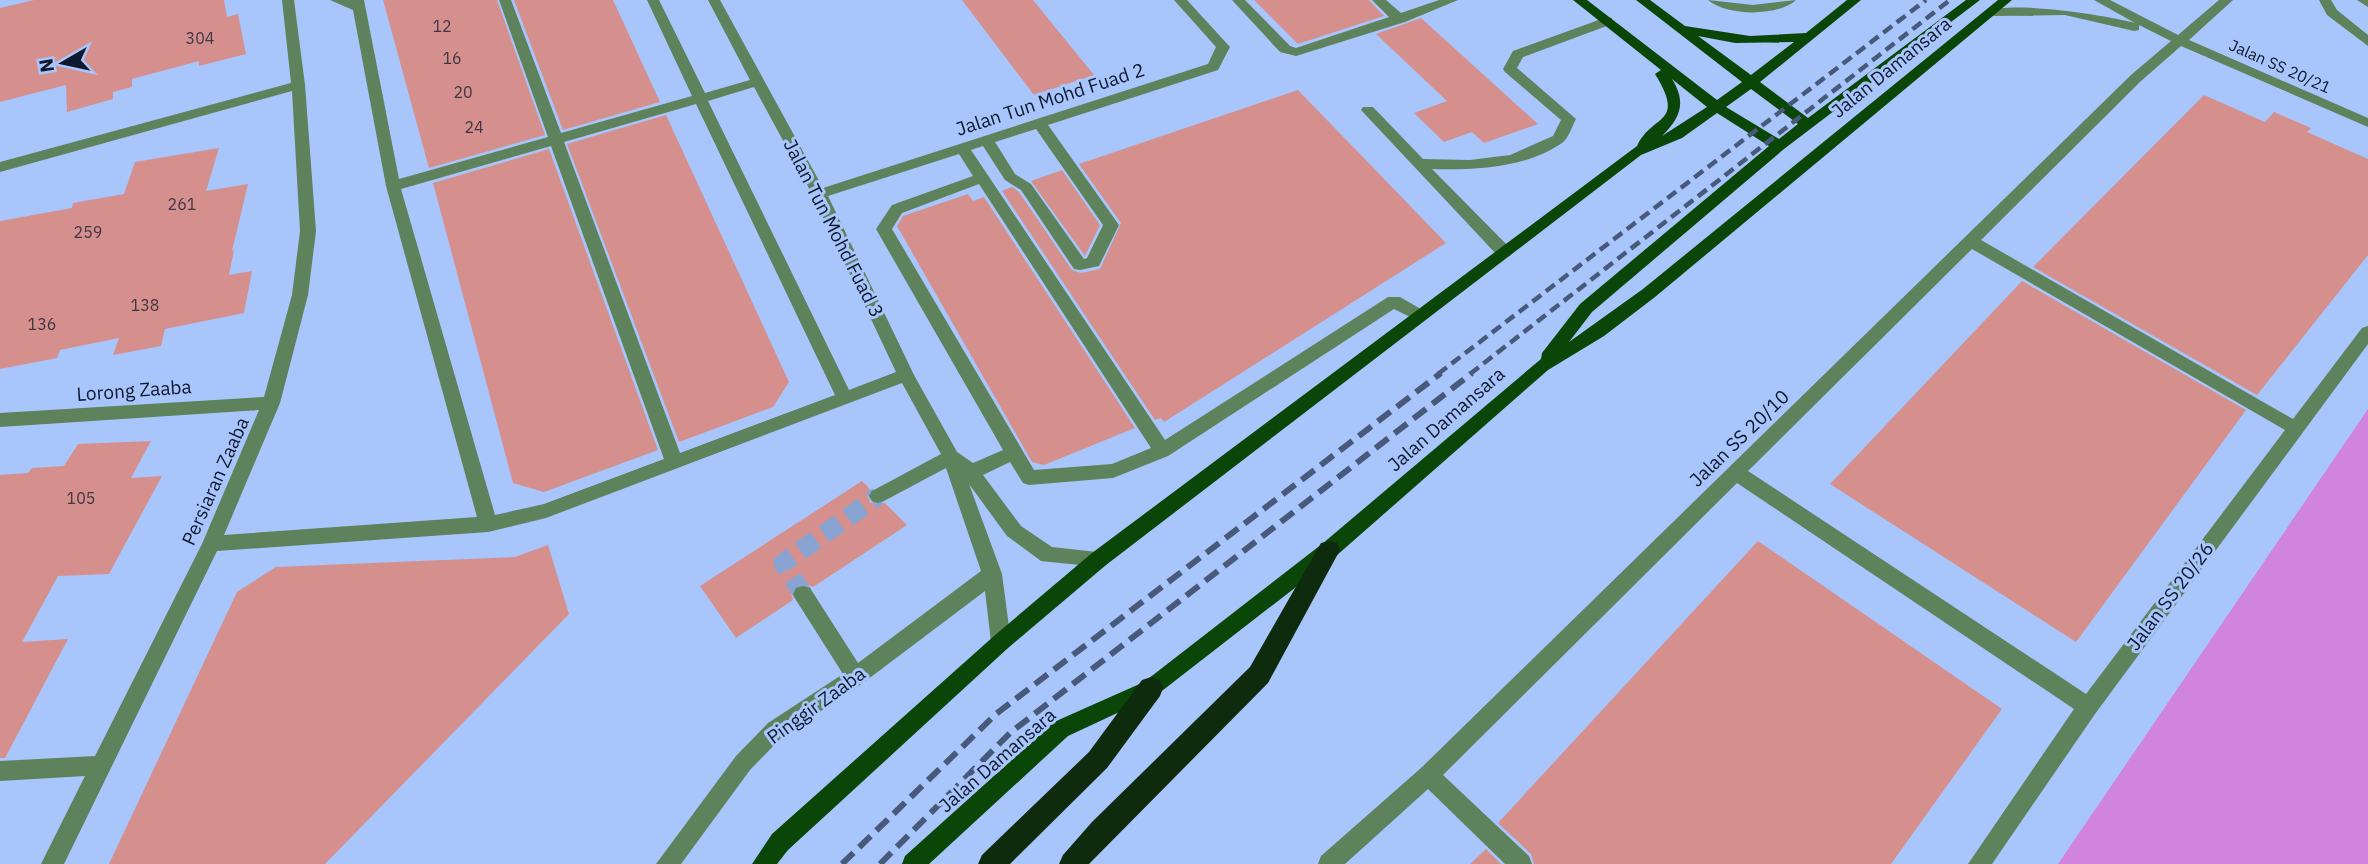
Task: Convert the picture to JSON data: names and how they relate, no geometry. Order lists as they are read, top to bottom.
{
  "streets": {
    "main road": ["Jalan Damansara"],
    "street": [
      "Jalan SS 20/21",
      "Jalan Tun Mohd Fuad 2",
      "Jalan Tun Mohd Fuad 3",
      "Lorong Zaaba",
      "Jalan SS 20/10",
      "Persiaran Zaaba",
      "Jalan SS 20/26",
      "Pinggir Zaaba"
    ]
  },
  "crossings": [
    ["Jalan SS 20/21", "Jalan Damansara"],
    ["Jalan SS 20/21", "Jalan SS 20/10"],
    ["Jalan Tun Mohd Fuad 2", "Jalan Tun Mohd Fuad 3"],
    ["Jalan Tun Mohd Fuad 3", "Pinggir Zaaba"],
    ["Lorong Zaaba", "Persiaran Zaaba"]
  ],
  "house_numbers": [
    "12",
    "304",
    "16",
    "20",
    "24",
    "261",
    "259",
    "138",
    "136",
    "105"
  ],
  "north": "left"
}
